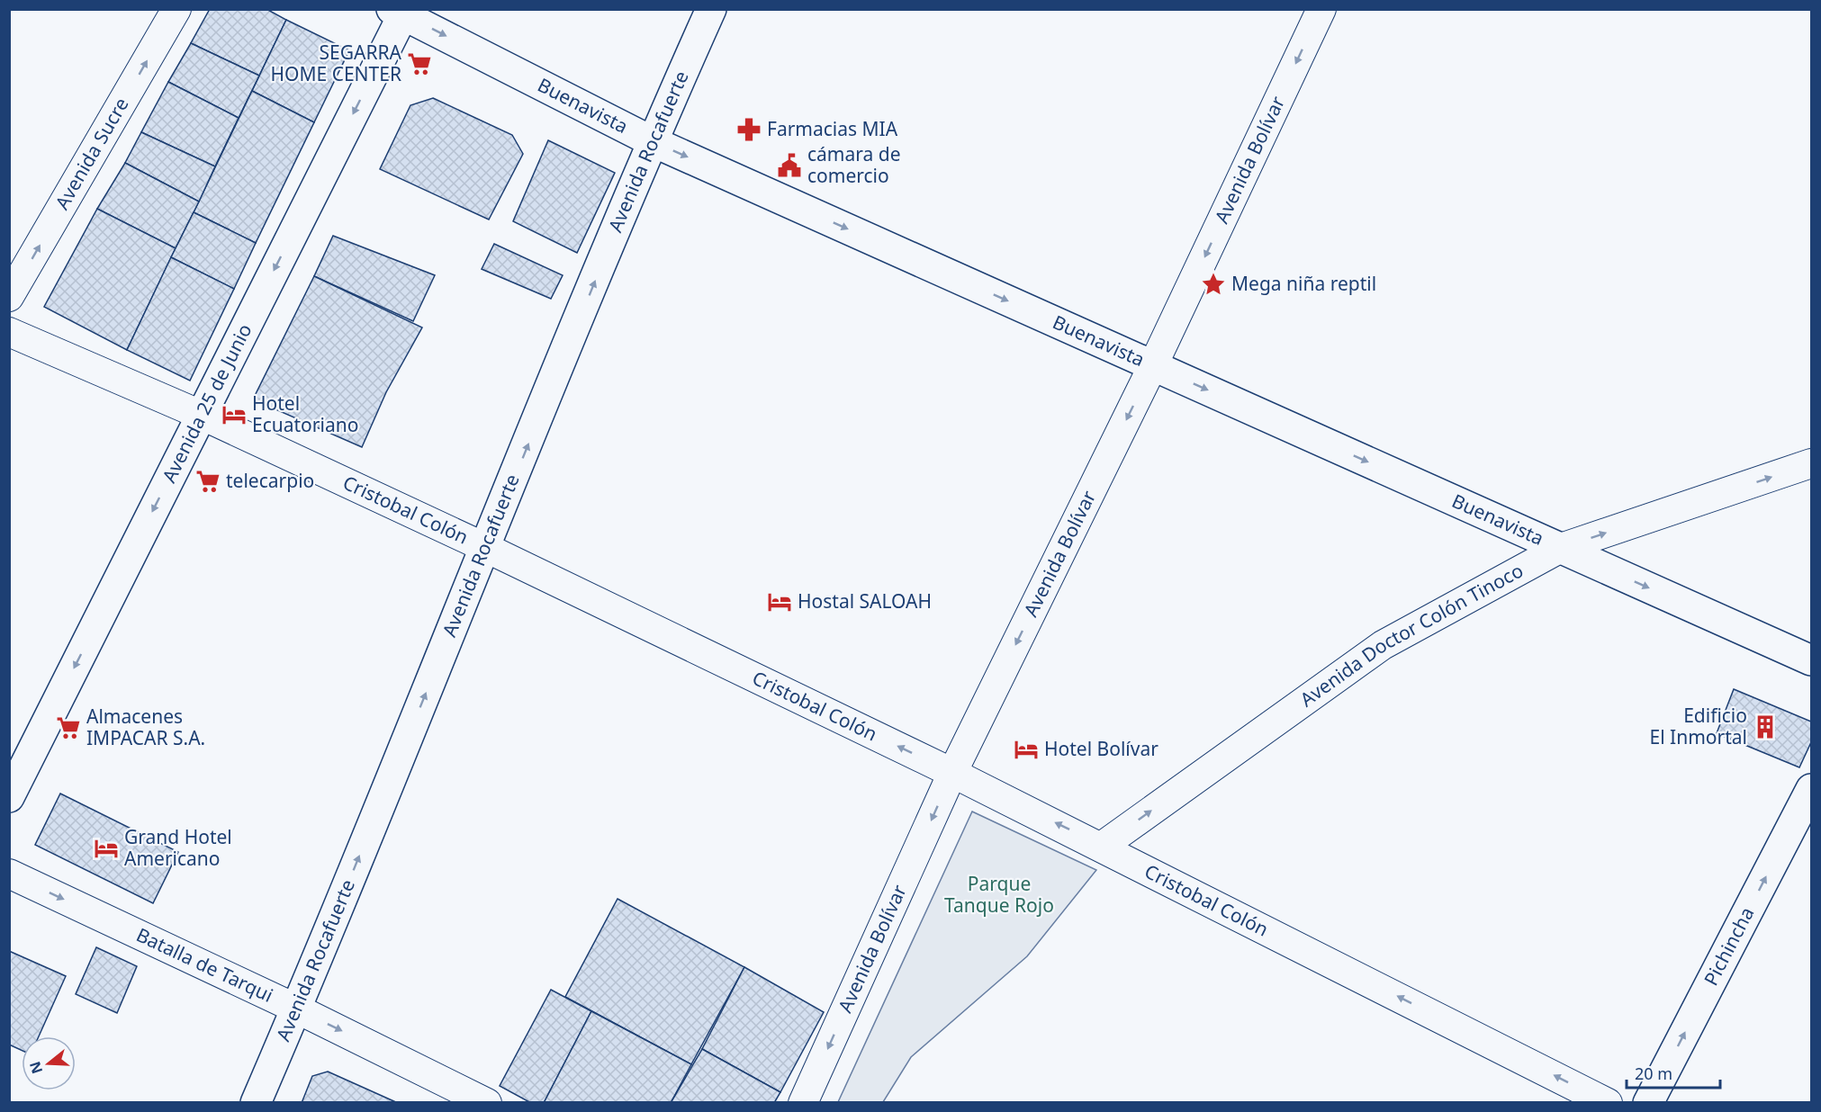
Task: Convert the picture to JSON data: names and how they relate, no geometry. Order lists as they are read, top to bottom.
{
  "streets": {
    "main road": [
      "Buenavista",
      "Avenida Rocafuerte",
      "Avenida 25 de Junio",
      "Pichincha"
    ],
    "street": [
      "Avenida Sucre",
      "Avenida Bolívar",
      "Cristobal Colón",
      "Avenida Doctor Colón Tinoco",
      "Batalla de Tarqui"
    ]
  },
  "crossings": [
    ["Buenavista", "Avenida Rocafuerte"],
    ["Buenavista", "Avenida Bolívar"],
    ["Buenavista", "Avenida 25 de Junio"],
    ["Buenavista", "Avenida Doctor Colón Tinoco"],
    ["Avenida Rocafuerte", "Cristobal Colón"],
    ["Avenida Rocafuerte", "Batalla de Tarqui"],
    ["Avenida Bolívar", "Cristobal Colón"],
    ["Avenida 25 de Junio", "Cristobal Colón"],
    ["Cristobal Colón", "Avenida Doctor Colón Tinoco"]
  ],
  "one_way": [
    "Buenavista",
    "Avenida Rocafuerte",
    "Avenida Sucre",
    "Avenida Bolívar",
    "Avenida 25 de Junio",
    "Cristobal Colón",
    "Avenida Doctor Colón Tinoco",
    "Pichincha",
    "Batalla de Tarqui"
  ],
  "parks": ["Parque Tanque Rojo"],
  "places": {
    "supermarket": ["SEGARRA HOME CENTER", "telecarpio", "Almacenes IMPACAR S.A."],
    "pharmacy": ["Farmacias MIA"],
    "public building": ["cámara de comercio"],
    "place": ["Mega niña reptil"],
    "hotel": [
      "Hotel Ecuatoriano",
      "Hostal SALOAH",
      "Hotel Bolívar",
      "Grand Hotel Americano"
    ],
    "building": ["Edificio El Inmortal"]
  },
  "scale_bar": "20 m",
  "north": "left"
}
